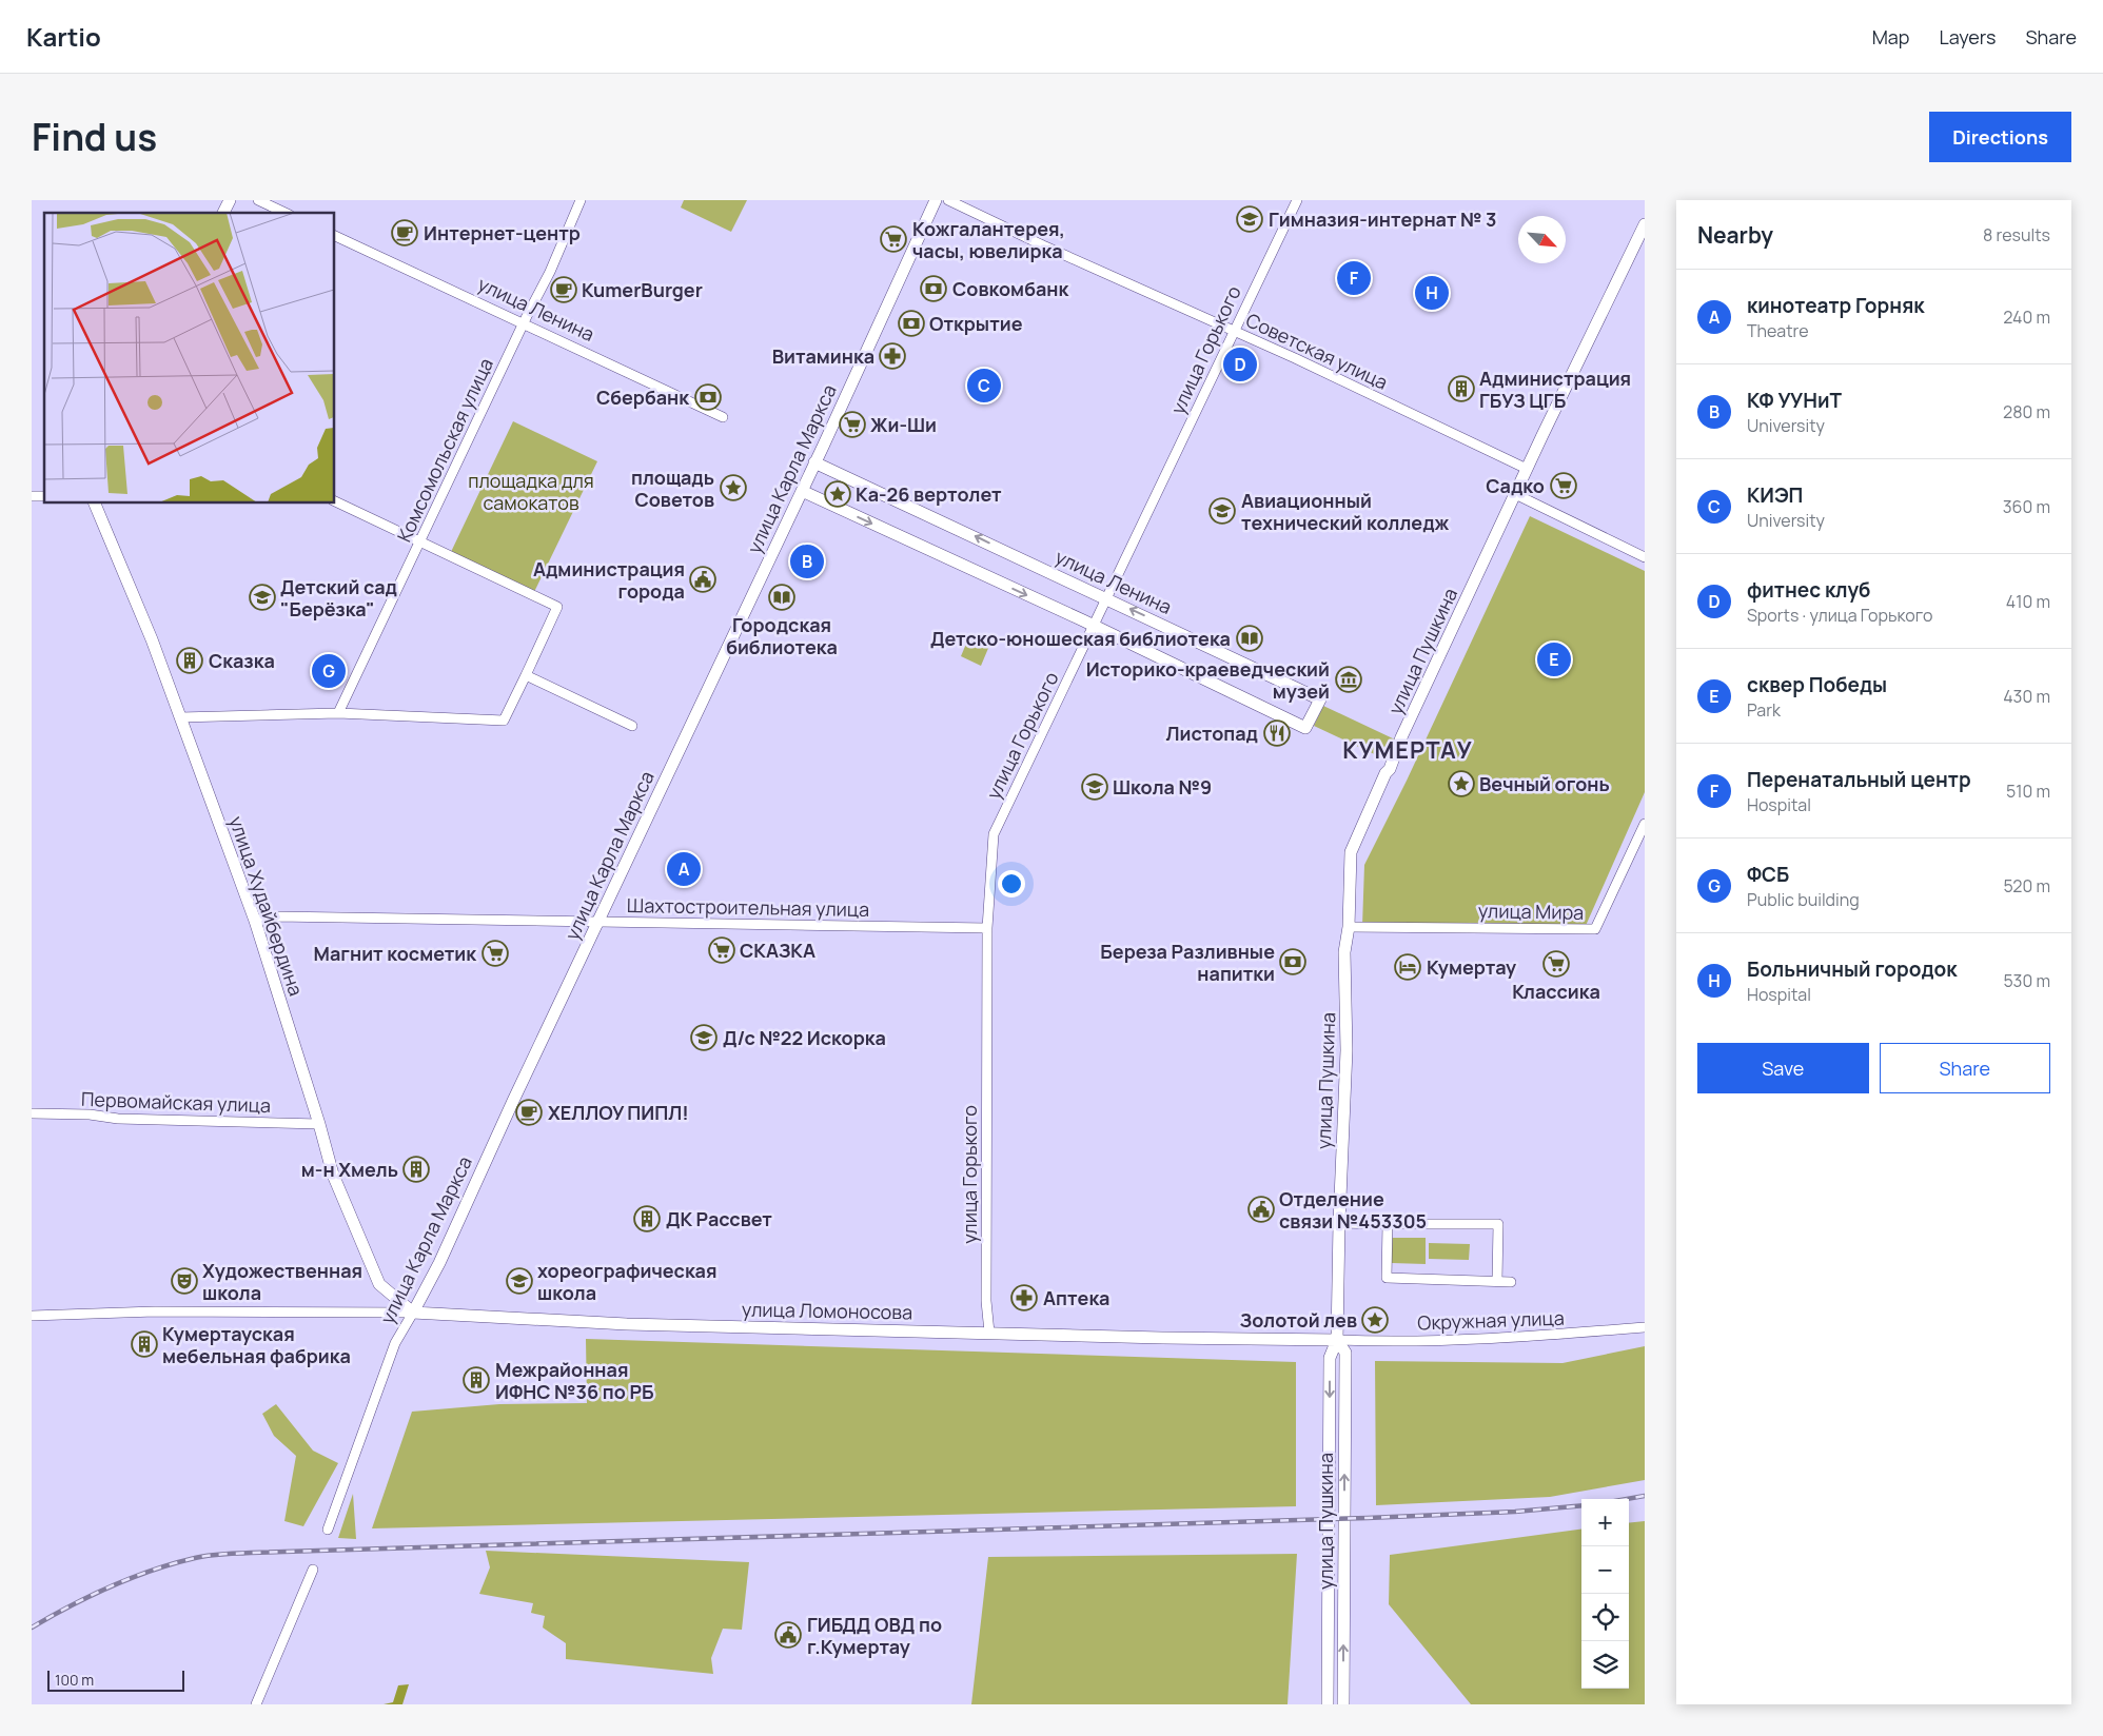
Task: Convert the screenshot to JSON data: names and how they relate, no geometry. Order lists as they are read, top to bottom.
{
  "streets": {
    "main road": [
      "улица Ленина",
      "улица Карла Маркса",
      "улица Пушкина",
      "улица Худайбердина",
      "улица Ломоносова"
    ],
    "street": [
      "улица Горького",
      "Советская улица",
      "Комсомольская улица",
      "Шахтостроительная улица",
      "улица Мира",
      "Первомайская улица",
      "Окружная улица"
    ]
  },
  "crossings": [
    ["улица Ленина", "улица Горького"],
    ["улица Ленина", "Комсомольская улица"],
    ["улица Ленина", "улица Карла Маркса"],
    ["улица Горького", "Советская улица"],
    ["улица Горького", "Шахтостроительная улица"],
    ["улица Горького", "улица Ломоносова"],
    ["Советская улица", "улица Пушкина"],
    ["улица Карла Маркса", "улица Худайбердина"],
    ["улица Карла Маркса", "Шахтостроительная улица"],
    ["улица Карла Маркса", "улица Ломоносова"],
    ["улица Пушкина", "улица Мира"],
    ["улица Пушкина", "улица Ломоносова"],
    ["улица Пушкина", "Окружная улица"],
    ["улица Худайбердина", "Шахтостроительная улица"],
    ["улица Худайбердина", "Первомайская улица"],
    ["улица Худайбердина", "улица Ломоносова"],
    ["улица Ломоносова", "Окружная улица"]
  ],
  "districts": ["КУМЕРТАУ"],
  "parks": ["площадка для самокатов"],
  "places": {
    "school or university": [
      "Гимназия-интернат № 3",
      "Авиационный технический колледж",
      "Детский сад \"Берёзка\"",
      "Школа №9",
      "Д/с №22 Искорка",
      "хореографическая школа"
    ],
    "cafe": ["Интернет-центр", "KumerBurger", "ХЕЛЛОУ ПИПЛ!"],
    "supermarket": [
      "Кожгалантерея, часы, ювелирка",
      "Жи-Ши",
      "Садко",
      "СКАЗКА",
      "Магнит косметик",
      "Классика"
    ],
    "bank": [
      "Совкомбанк",
      "Открытие",
      "Сбербанк",
      "Береза Разливные напитки"
    ],
    "pharmacy": ["Витаминка", "Аптека"],
    "building": [
      "Администрация ГБУЗ ЦГБ",
      "Сказка",
      "м-н Хмель",
      "ДК Рассвет",
      "Кумертауская мебельная фабрика",
      "Межрайонная ИФНС №36 по РБ"
    ],
    "place": [
      "площадь Советов",
      "Ка-26 вертолет",
      "Вечный огонь",
      "Золотой лев"
    ],
    "public building": ["Администрация города", "Отделение связи №453305", "ГИБДД ОВД по г.Кумертау"],
    "library": ["Городская библиотека", "Детско-юношеская библиотека"],
    "museum": ["Историко-краеведческий музей"],
    "restaurant": ["Листопад"],
    "hotel": ["Кумертау"],
    "theatre": ["Художественная школа"]
  },
  "scale_bar": "100 m",
  "north": "bottom right",
  "page": {
    "header": "Kartio",
    "nav": ["Map", "Layers", "Share"],
    "title": "Find us",
    "buttons": [
      "Directions",
      ["Save", "Share"]
    ],
    "heading": ["Nearby", "8 results"],
    "pins": [
      "F",
      "H",
      "D",
      "C",
      "B",
      "E",
      "G",
      "A"
    ],
    "list": [
      {
        "mark": "A",
        "name": "кинотеатр Горняк",
        "note": "Theatre",
        "value": "240 m"
      },
      {
        "mark": "B",
        "name": "КФ УУНиТ",
        "note": "University",
        "value": "280 m"
      },
      {
        "mark": "C",
        "name": "КИЭП",
        "note": "University",
        "value": "360 m"
      },
      {
        "mark": "D",
        "name": "фитнес клуб",
        "note": "Sports · улица Горького",
        "value": "410 m"
      },
      {
        "mark": "E",
        "name": "сквер Победы",
        "note": "Park",
        "value": "430 m"
      },
      {
        "mark": "F",
        "name": "Перенатальный центр",
        "note": "Hospital",
        "value": "510 m"
      },
      {
        "mark": "G",
        "name": "ФСБ",
        "note": "Public building",
        "value": "520 m"
      },
      {
        "mark": "H",
        "name": "Больничный городок",
        "note": "Hospital",
        "value": "530 m"
      }
    ],
    "map_buttons": ["+", "−"],
    "scale": "100 m"
  }
}
